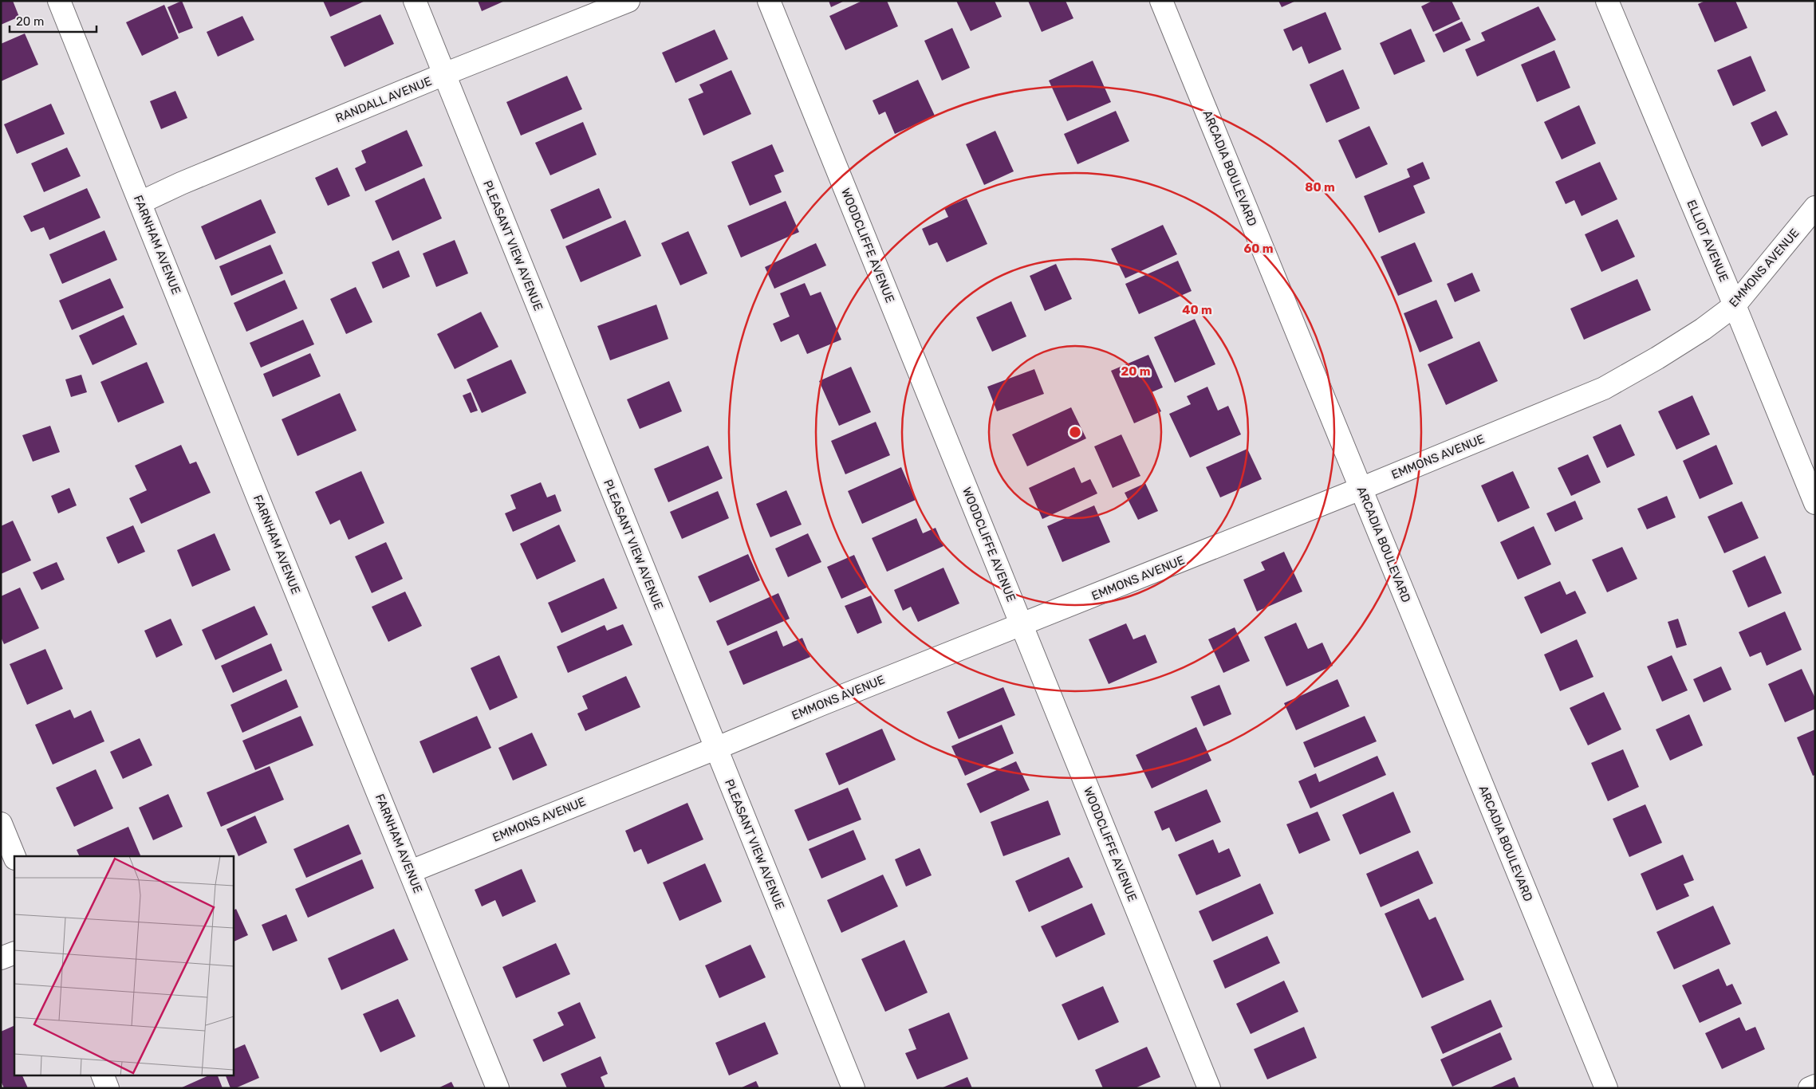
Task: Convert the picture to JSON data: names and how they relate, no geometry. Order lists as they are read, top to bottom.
{
  "streets": {
    "street": [
      "RANDALL AVENUE",
      "ARCADIA BOULEVARD",
      "ELLIOT AVENUE",
      "FARNHAM AVENUE",
      "PLEASANT VIEW AVENUE",
      "WOODCLIFFE AVENUE",
      "EMMONS AVENUE"
    ]
  },
  "crossings": [
    ["RANDALL AVENUE", "FARNHAM AVENUE"],
    ["RANDALL AVENUE", "PLEASANT VIEW AVENUE"],
    ["ARCADIA BOULEVARD", "EMMONS AVENUE"],
    ["ELLIOT AVENUE", "EMMONS AVENUE"],
    ["FARNHAM AVENUE", "EMMONS AVENUE"],
    ["PLEASANT VIEW AVENUE", "EMMONS AVENUE"],
    ["WOODCLIFFE AVENUE", "EMMONS AVENUE"]
  ],
  "scale_bar": "20 m",
  "rings": [
    "80 m",
    "60 m",
    "40 m",
    "20 m"
  ]
}
